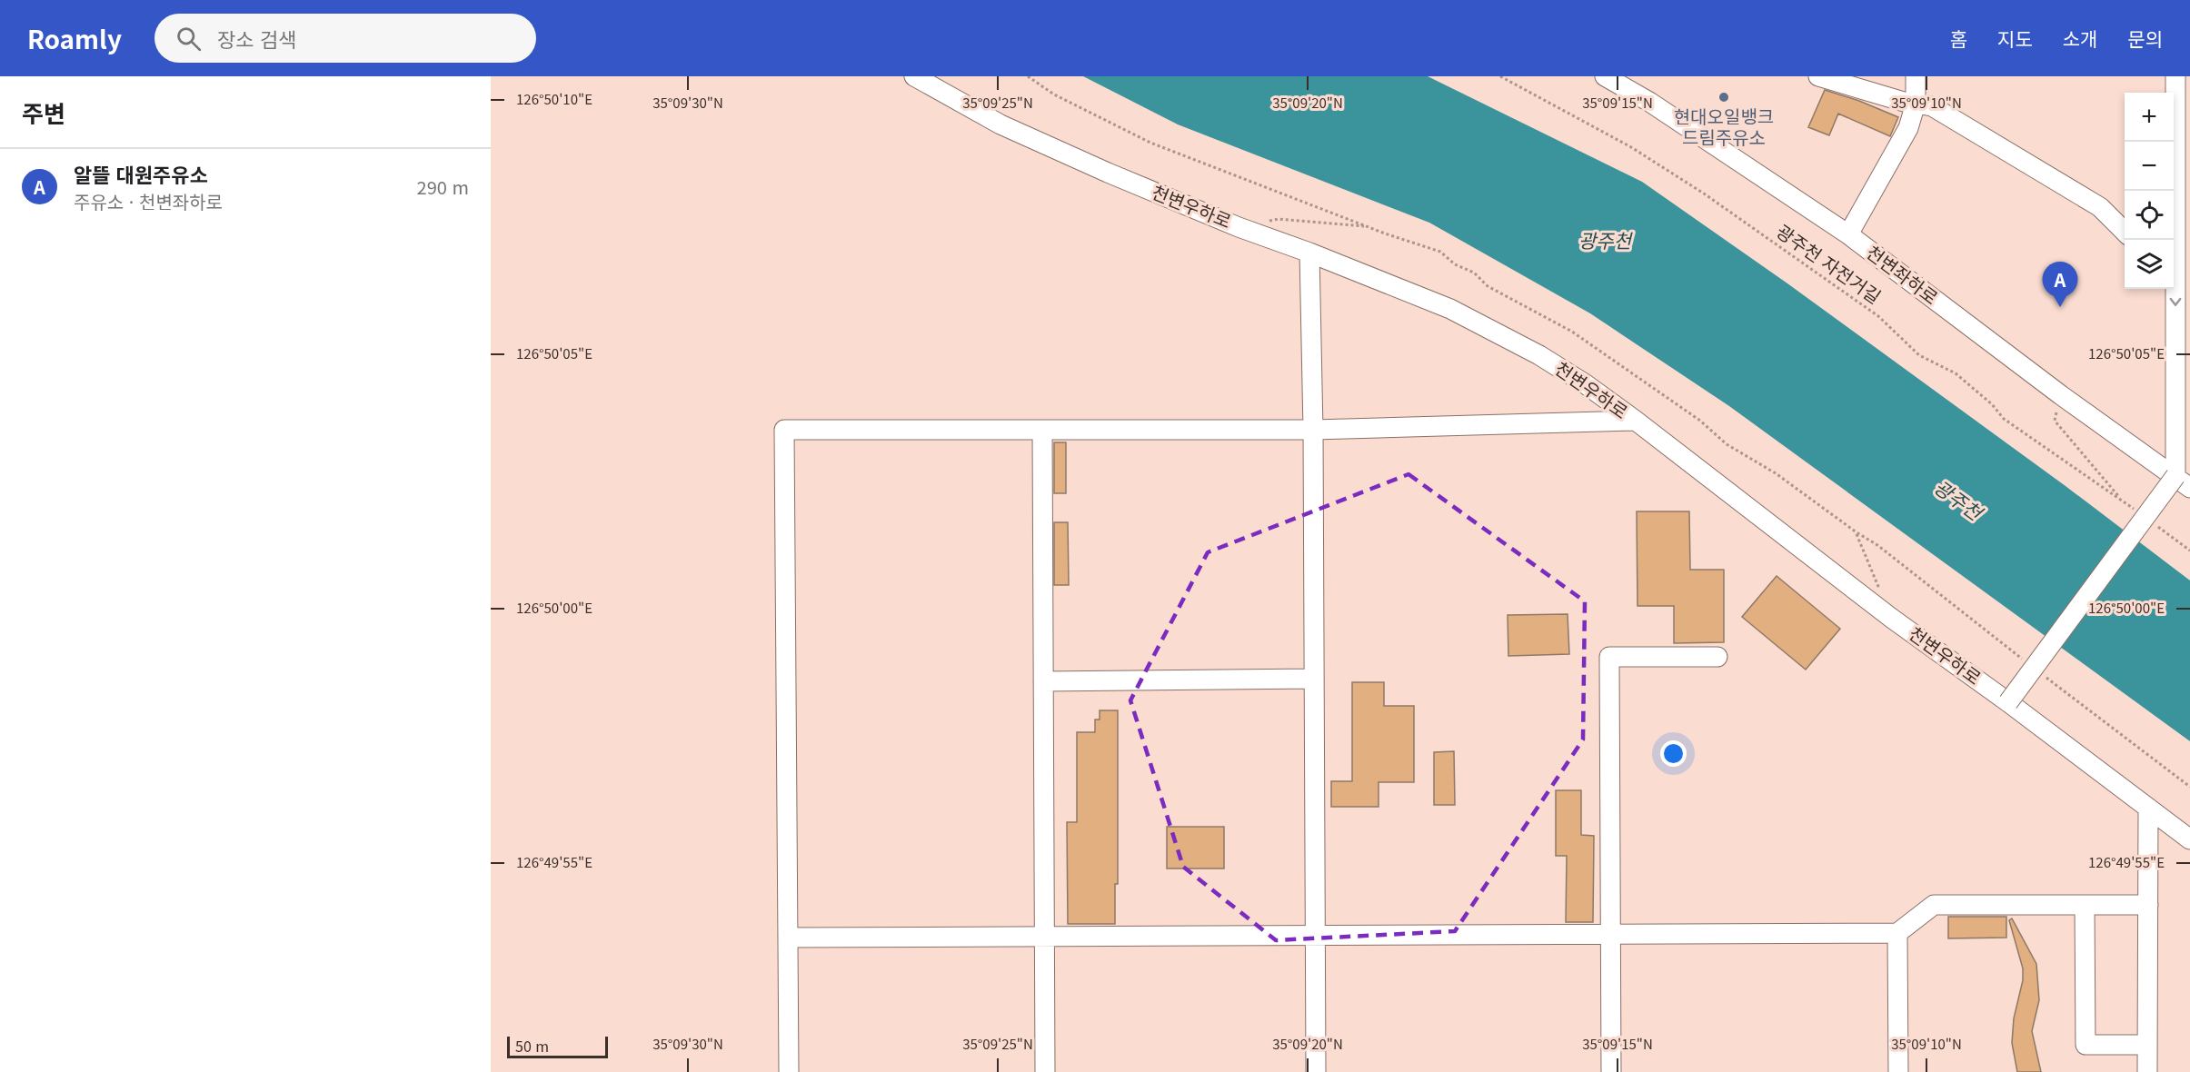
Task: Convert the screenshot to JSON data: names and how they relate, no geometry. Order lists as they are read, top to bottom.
{
  "streets": {
    "street": ["천변우하로", "천변좌하로"],
    "path": ["광주천 자전거길"]
  },
  "crossings": [
    ["광주천 자전거길", "천변좌하로"]
  ],
  "water": ["광주천"],
  "places": ["현대오일뱅크 드림주유소"],
  "scale_bar": "50 m",
  "page": {
    "header": "Roamly",
    "search": "장소 검색",
    "nav": [
      "홈",
      "지도",
      "소개",
      "문의"
    ],
    "heading": "주변",
    "map_buttons": ["+", "−"],
    "list": [
      {
        "mark": "A",
        "name": "알뜰 대원주유소",
        "note": "주유소 · 천변좌하로",
        "value": "290 m"
      }
    ],
    "pins": "A",
    "scale": "50 m"
  },
  "coordinates": [
    "126°50'10\"E",
    "35°09'30\"N",
    "35°09'25\"N",
    "35°09'20\"N",
    "35°09'15\"N",
    "35°09'10\"N",
    "126°50'05\"E",
    "126°50'00\"E",
    "126°49'55\"E"
  ]
}
